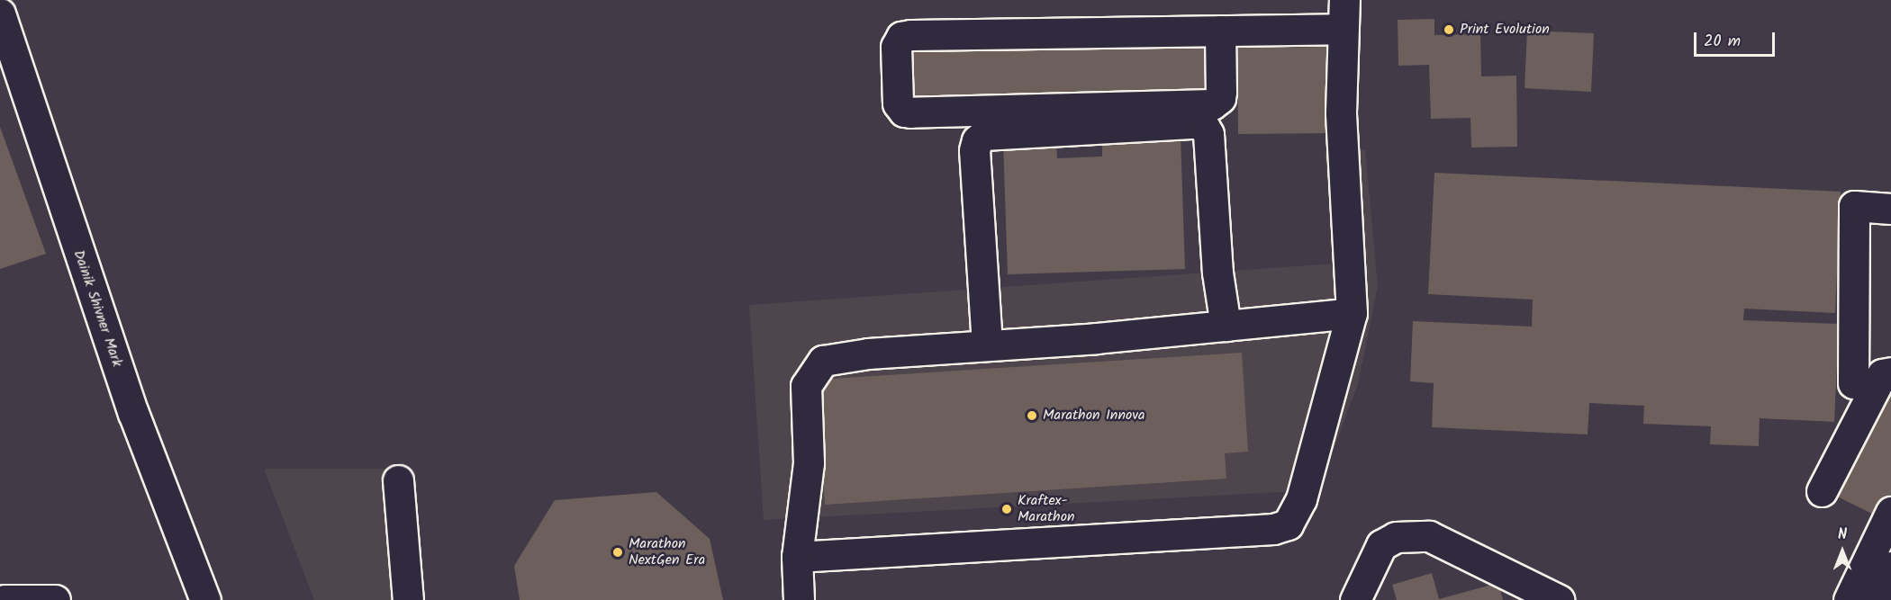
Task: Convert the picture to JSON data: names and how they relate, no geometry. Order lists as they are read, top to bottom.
{
  "streets": {
    "street": ["Dainik Shivner Mark"]
  },
  "places": [
    "Print Evolution",
    "Marathon Innova",
    "Kraftex- Marathon",
    "Marathon NextGen Era"
  ],
  "scale_bar": "20 m",
  "north": "top"
}
